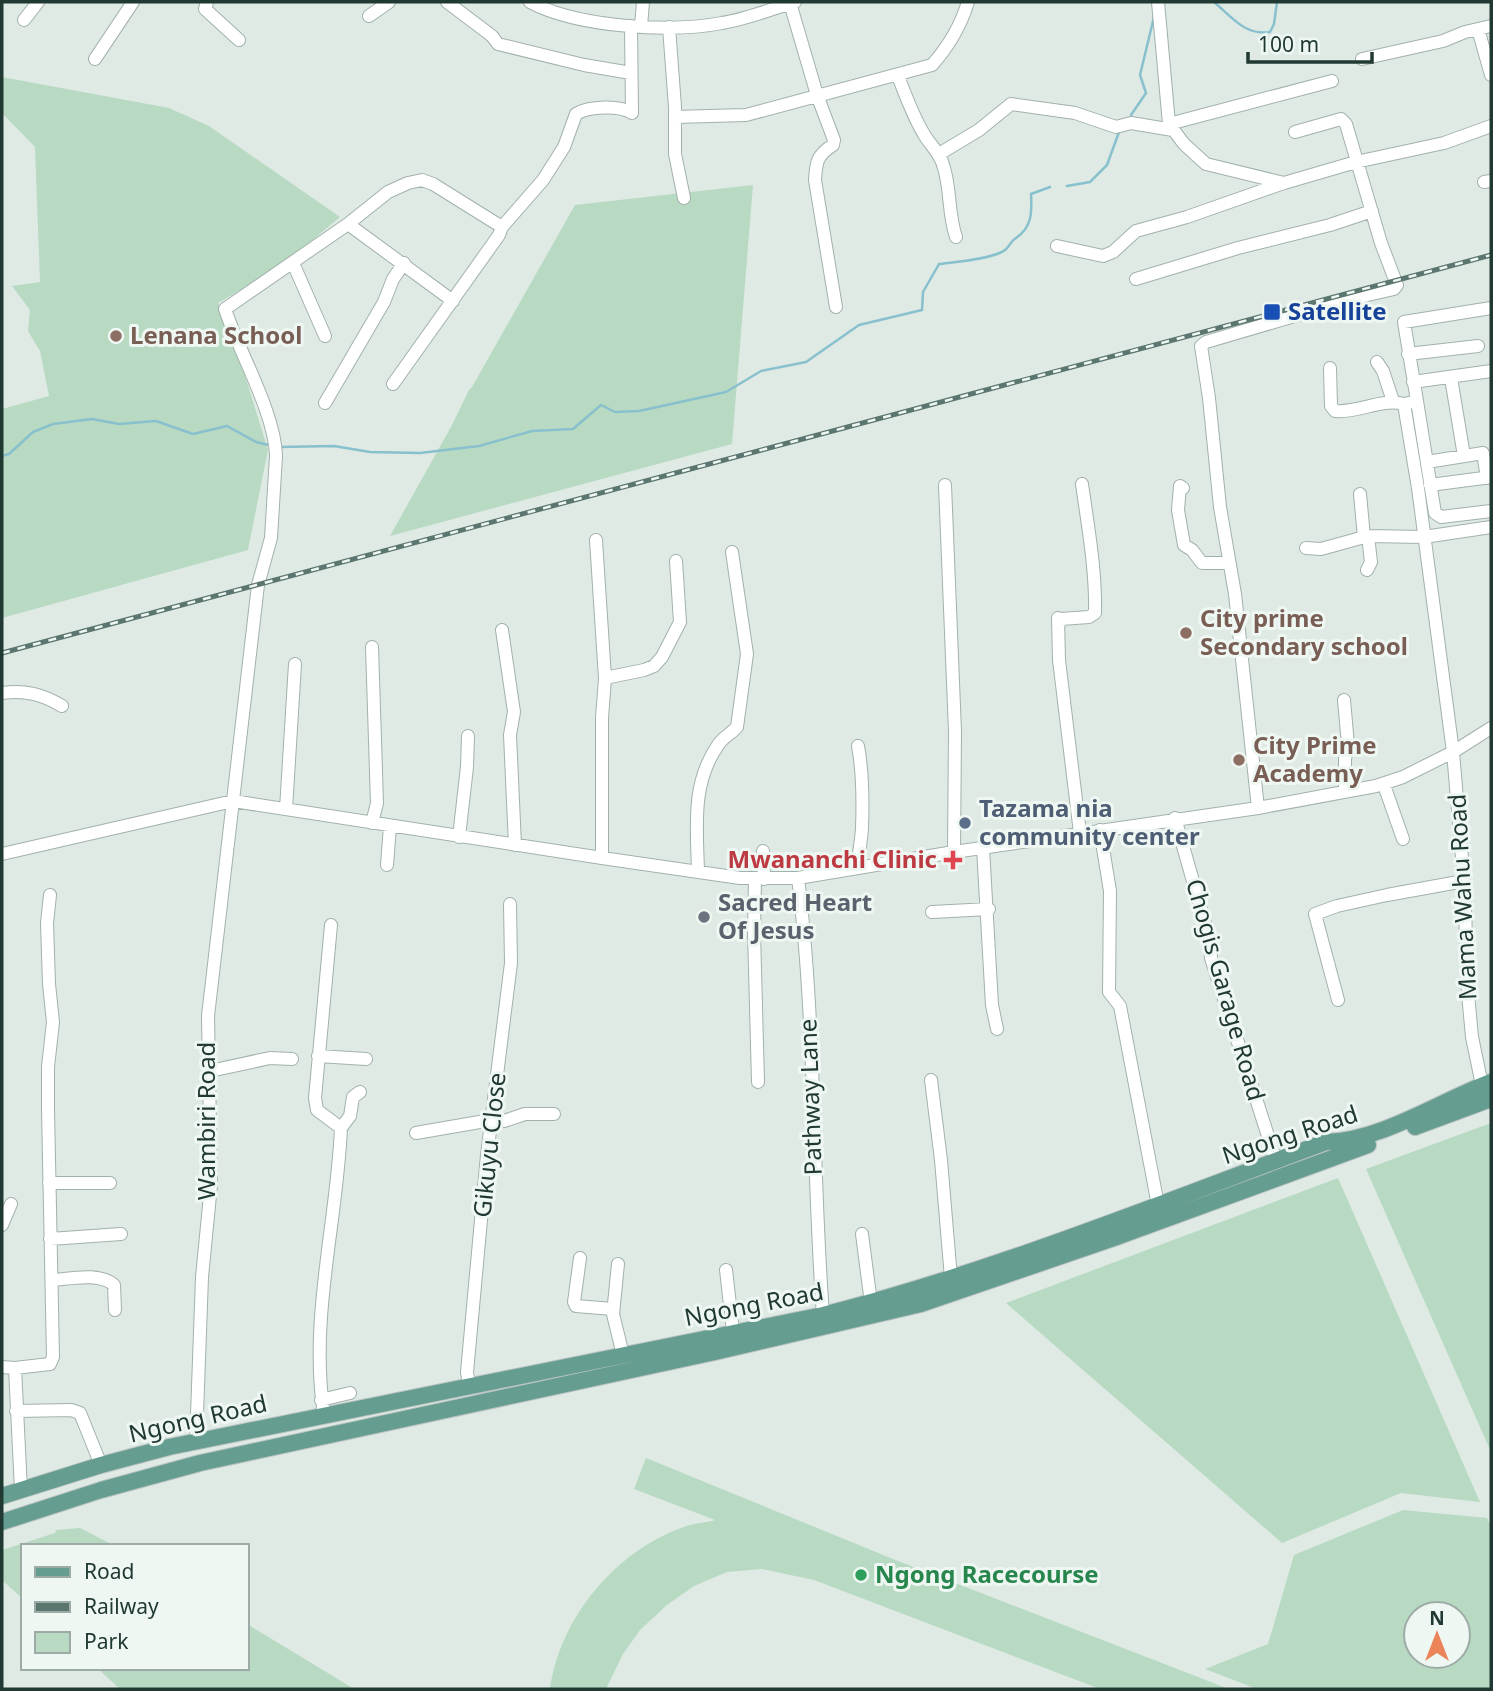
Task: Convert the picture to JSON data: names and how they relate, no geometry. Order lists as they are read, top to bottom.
{
  "streets": {
    "main road": ["Ngong Road"],
    "street": [
      "Mama Wahu Road",
      "Chogis Garage Road",
      "Pathway Lane",
      "Wambiri Road",
      "Gikuyu Close"
    ]
  },
  "crossings": [
    ["Mama Wahu Road", "Ngong Road"],
    ["Chogis Garage Road", "Ngong Road"],
    ["Pathway Lane", "Ngong Road"],
    ["Wambiri Road", "Ngong Road"],
    ["Ngong Road", "Gikuyu Close"]
  ],
  "places": {
    "transit": ["Satellite"],
    "other": [
      "Lenana School",
      "City prime Secondary school",
      "City Prime Academy",
      "Tazama nia community center",
      "Sacred Heart Of Jesus",
      "Ngong Racecourse"
    ],
    "health": ["Mwananchi Clinic"]
  },
  "legend": ["Road", "Railway", "Park"],
  "scale_bar": "100 m",
  "north": "top"
}
